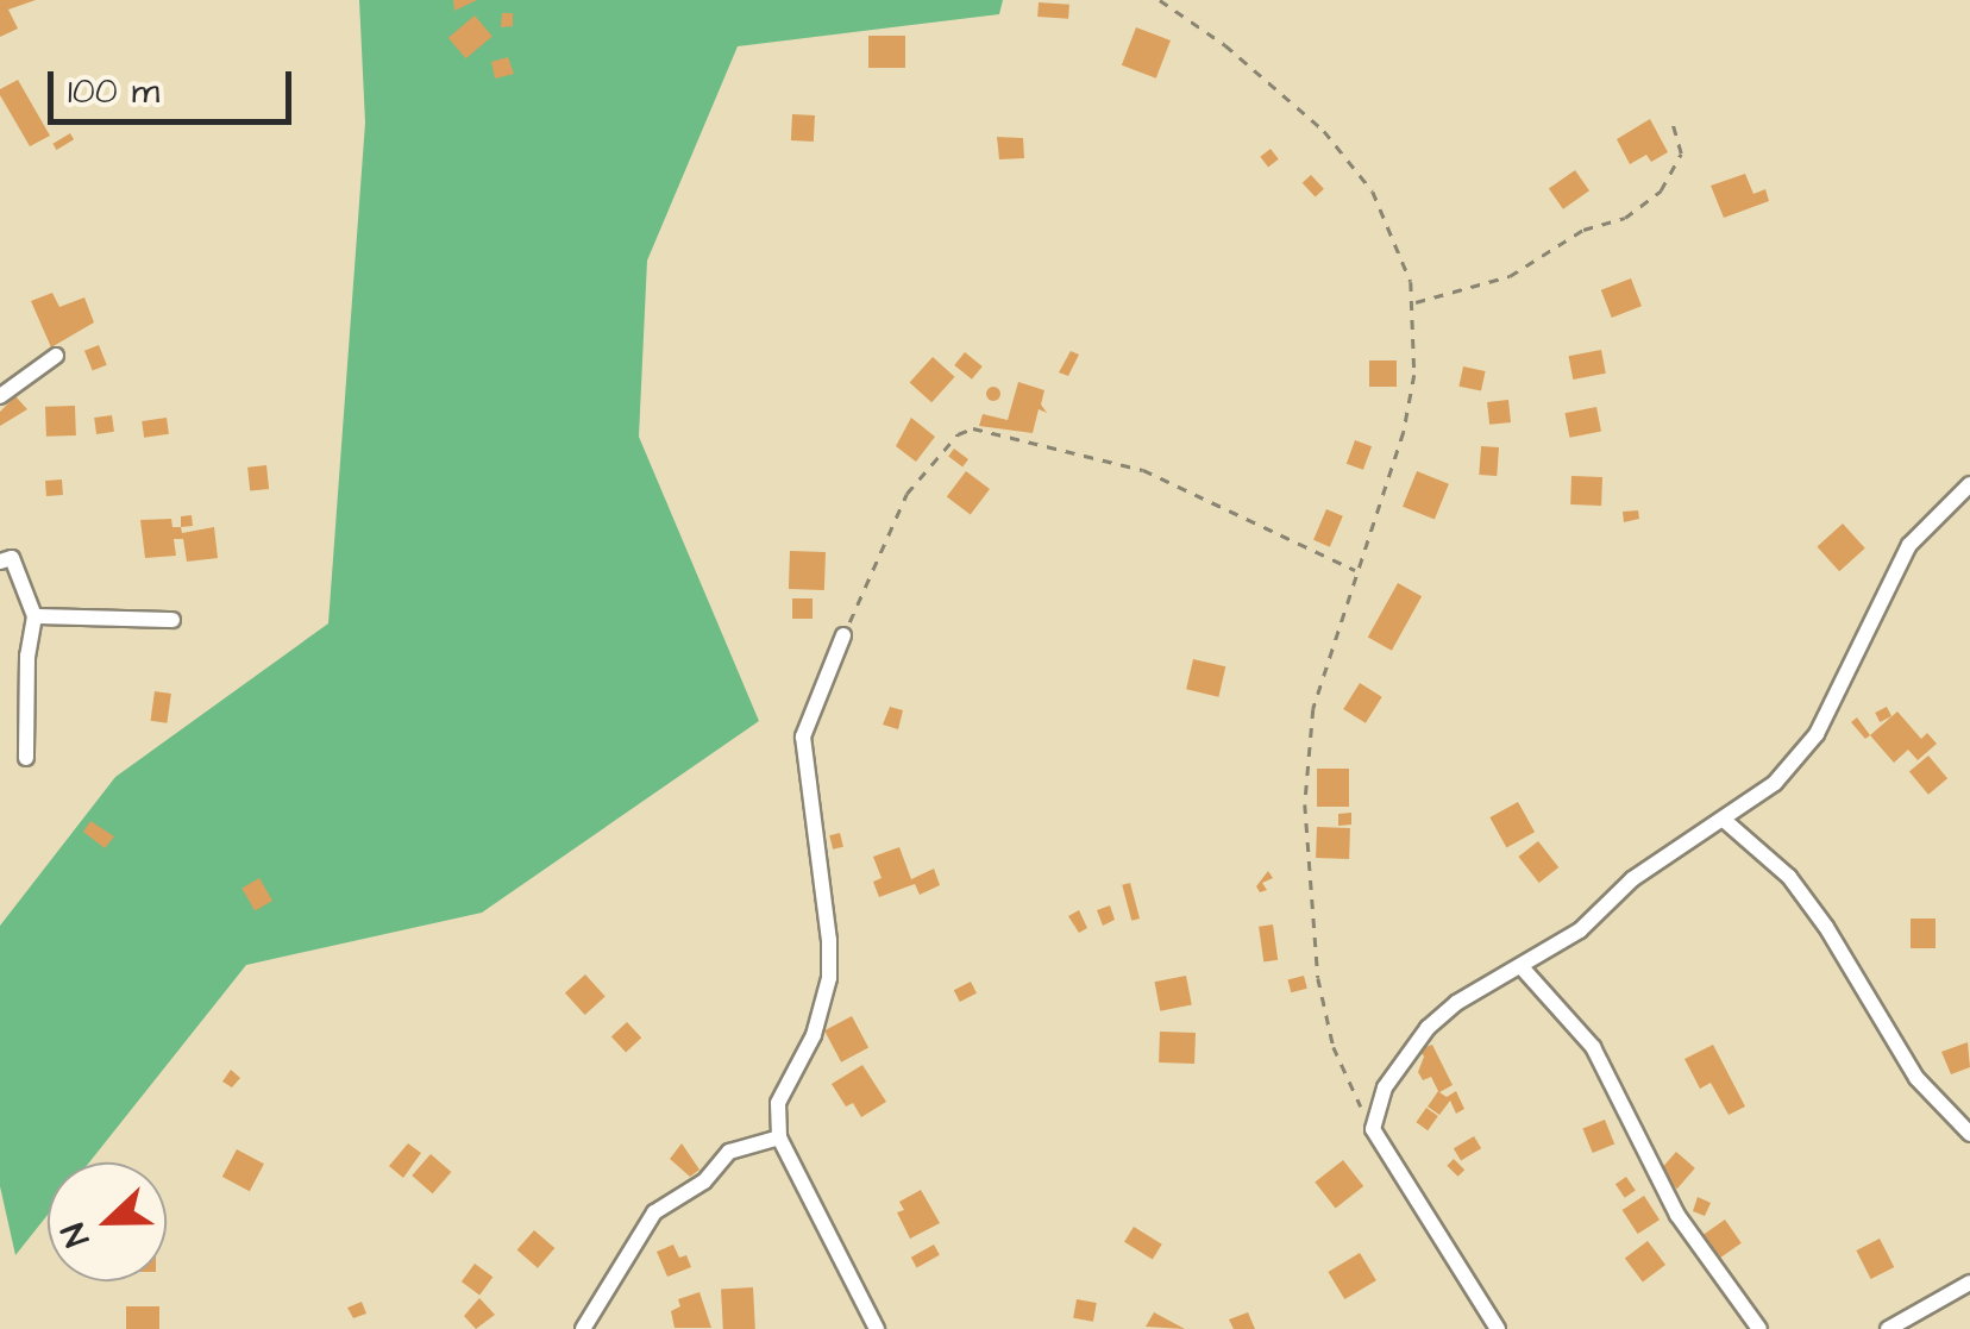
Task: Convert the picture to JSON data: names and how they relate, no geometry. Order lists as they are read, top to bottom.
{
  "scale_bar": "100 m",
  "north": "left"
}
